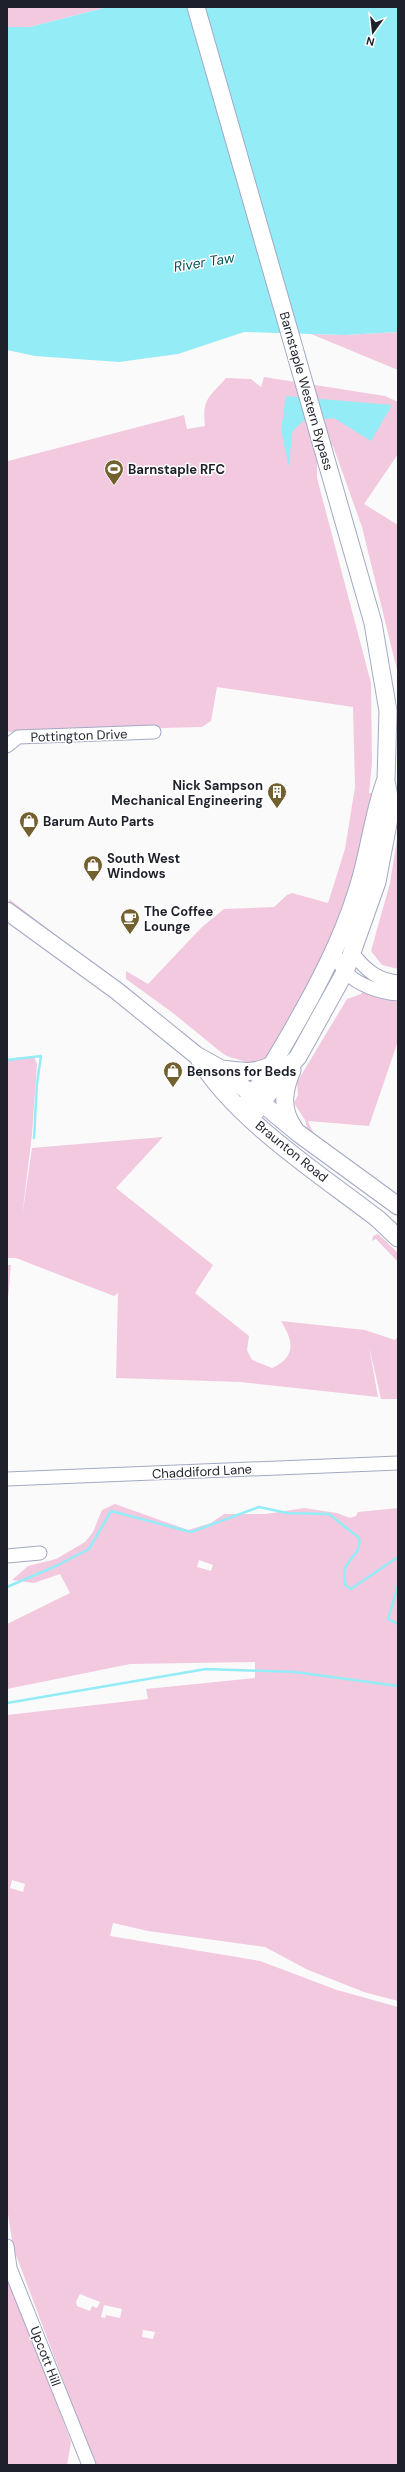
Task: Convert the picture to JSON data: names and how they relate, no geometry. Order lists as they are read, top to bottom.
{
  "streets": {
    "main road": ["Barnstaple Western Bypass", "Braunton Road"],
    "street": ["Pottington Drive", "Chaddiford Lane", "Upcott Hill"]
  },
  "crossings": [
    ["Barnstaple Western Bypass", "Braunton Road"]
  ],
  "water": ["River Taw"],
  "places": {
    "sports": ["Barnstaple RFC"],
    "building": ["Nick Sampson Mechanical Engineering"],
    "shop": ["Barum Auto Parts", "South West Windows", "Bensons for Beds"],
    "cafe": ["The Coffee Lounge"]
  },
  "north": "bottom"
}
